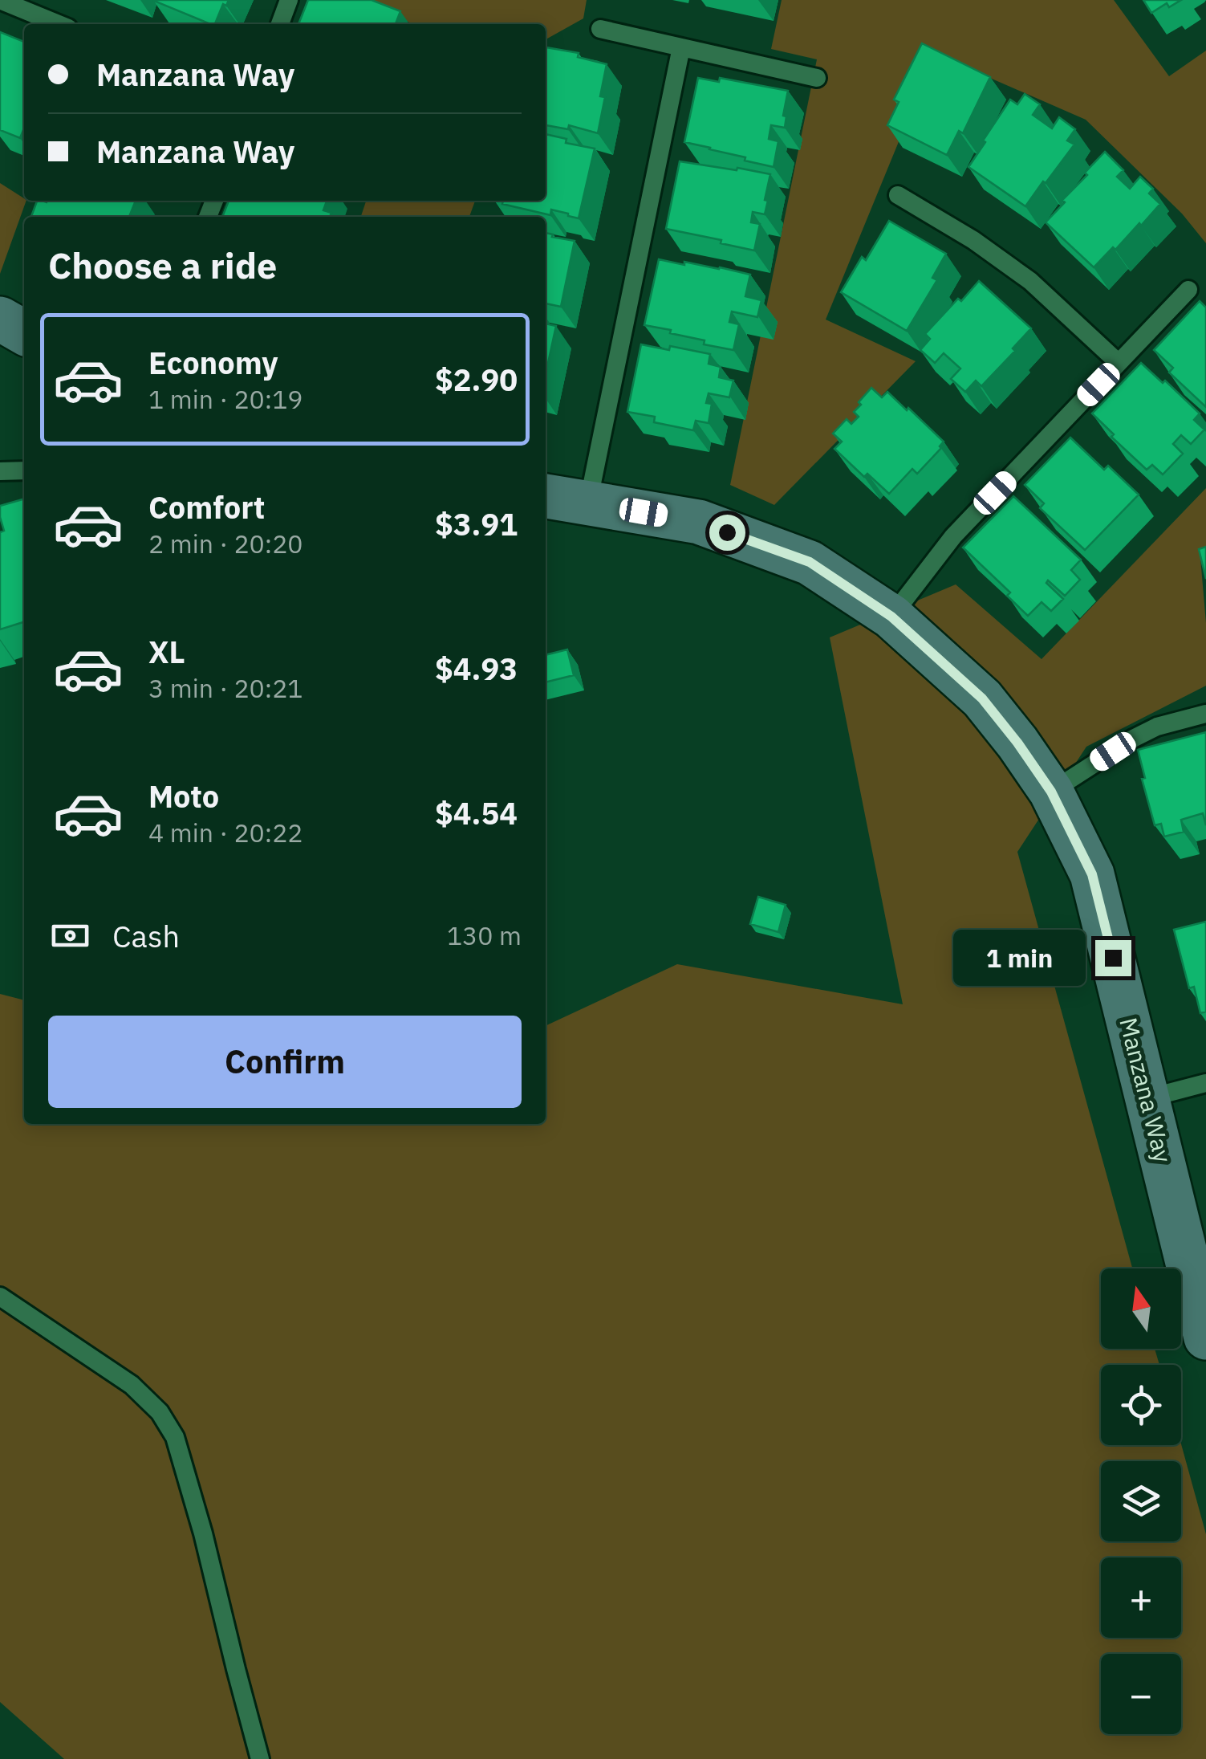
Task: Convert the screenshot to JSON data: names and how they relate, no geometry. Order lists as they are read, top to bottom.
{
  "streets": {
    "street": ["Manzana Way"]
  },
  "north": "top",
  "page": {
    "banner": ["Manzana Way", "Manzana Way"],
    "heading": "Choose a ride",
    "list": [
      {
        "name": "Economy",
        "note": "1 min · 20:19",
        "value": "$2.90"
      },
      {
        "name": "Comfort",
        "note": "2 min · 20:20",
        "value": "$3.91"
      },
      {
        "name": "XL",
        "note": "3 min · 20:21",
        "value": "$4.93"
      },
      {
        "name": "Moto",
        "note": "4 min · 20:22",
        "value": "$4.54"
      }
    ],
    "pay": ["Cash", "130 m"],
    "bubble": "1 min",
    "buttons": "Confirm",
    "map_buttons": ["+", "−"]
  }
}
